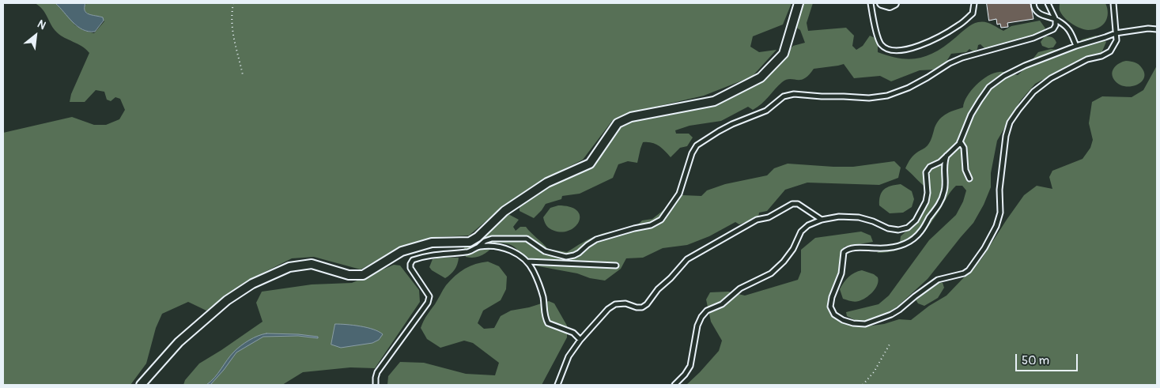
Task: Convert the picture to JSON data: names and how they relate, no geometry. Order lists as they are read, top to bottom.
{
  "scale_bar": "50 m",
  "north": "top right"
}
